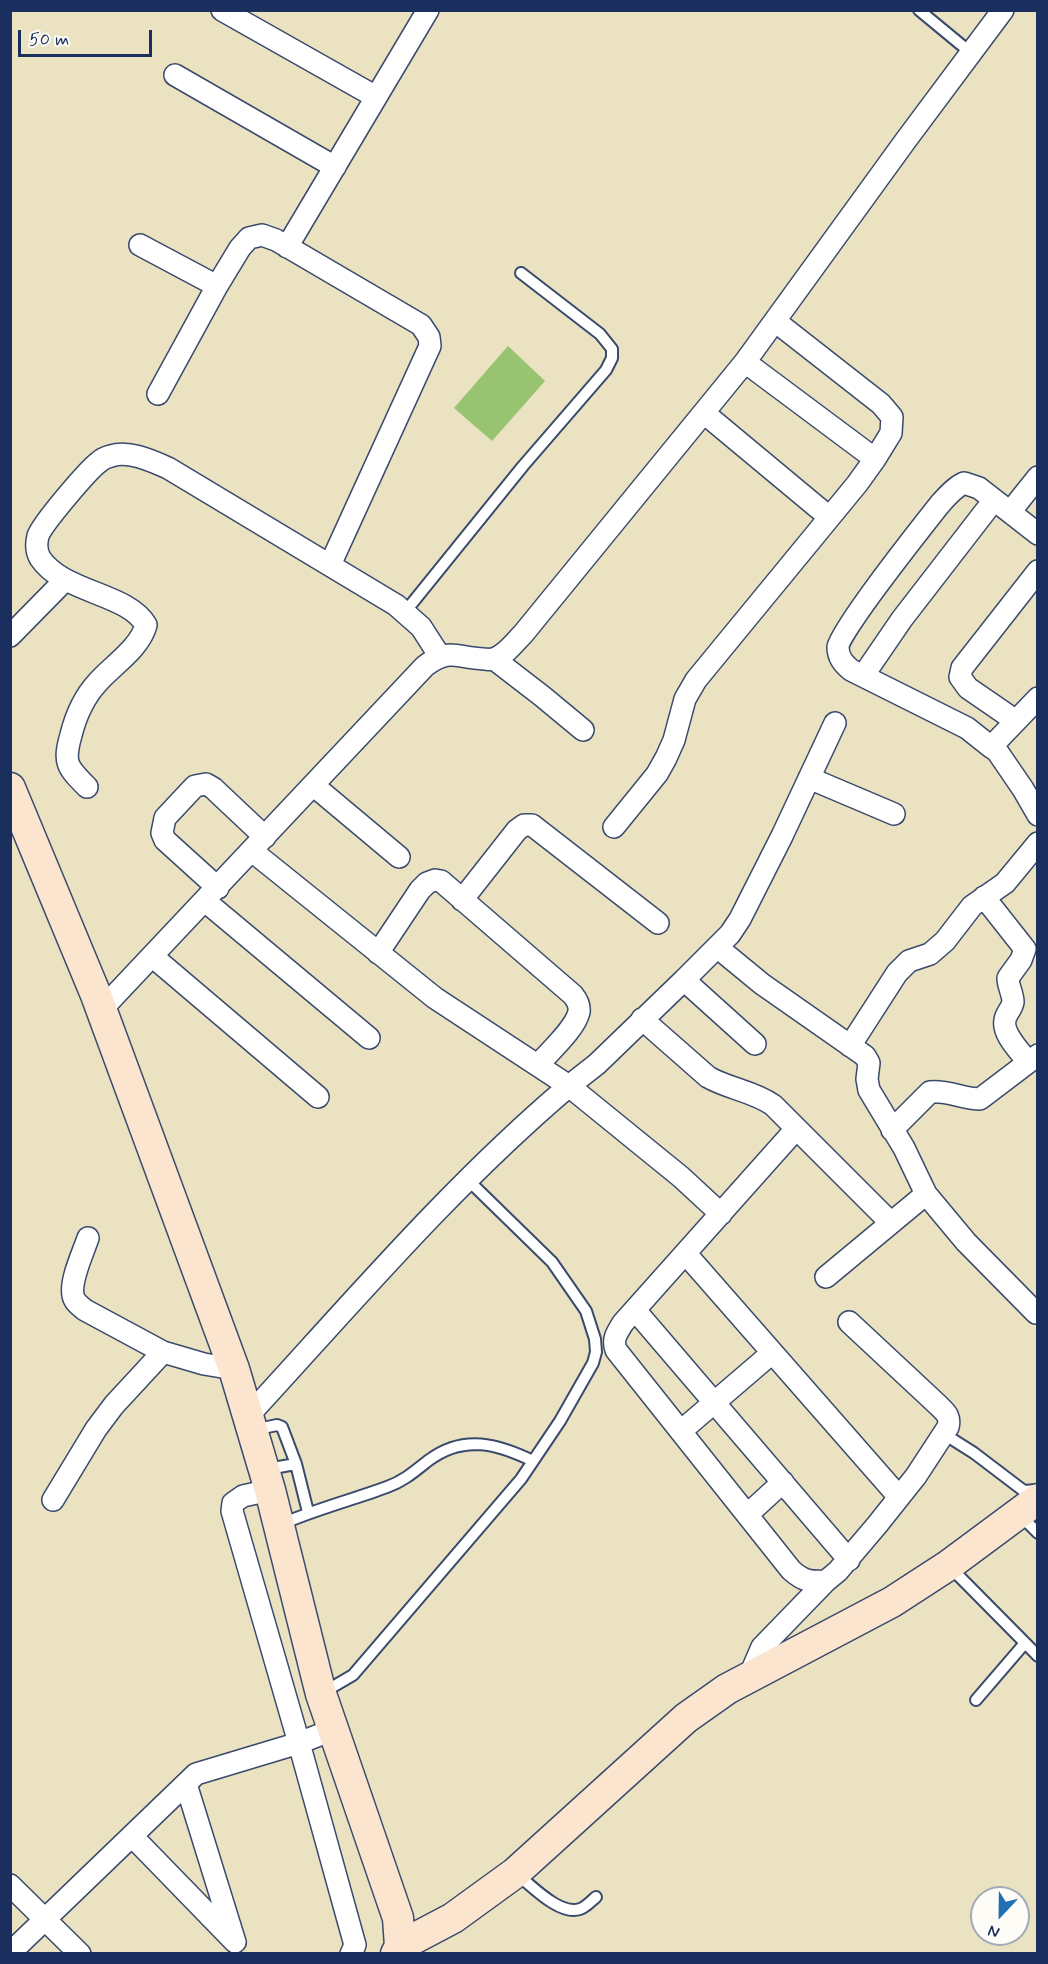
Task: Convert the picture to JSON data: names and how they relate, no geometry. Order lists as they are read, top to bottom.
{
  "scale_bar": "50 m",
  "north": "bottom"
}
